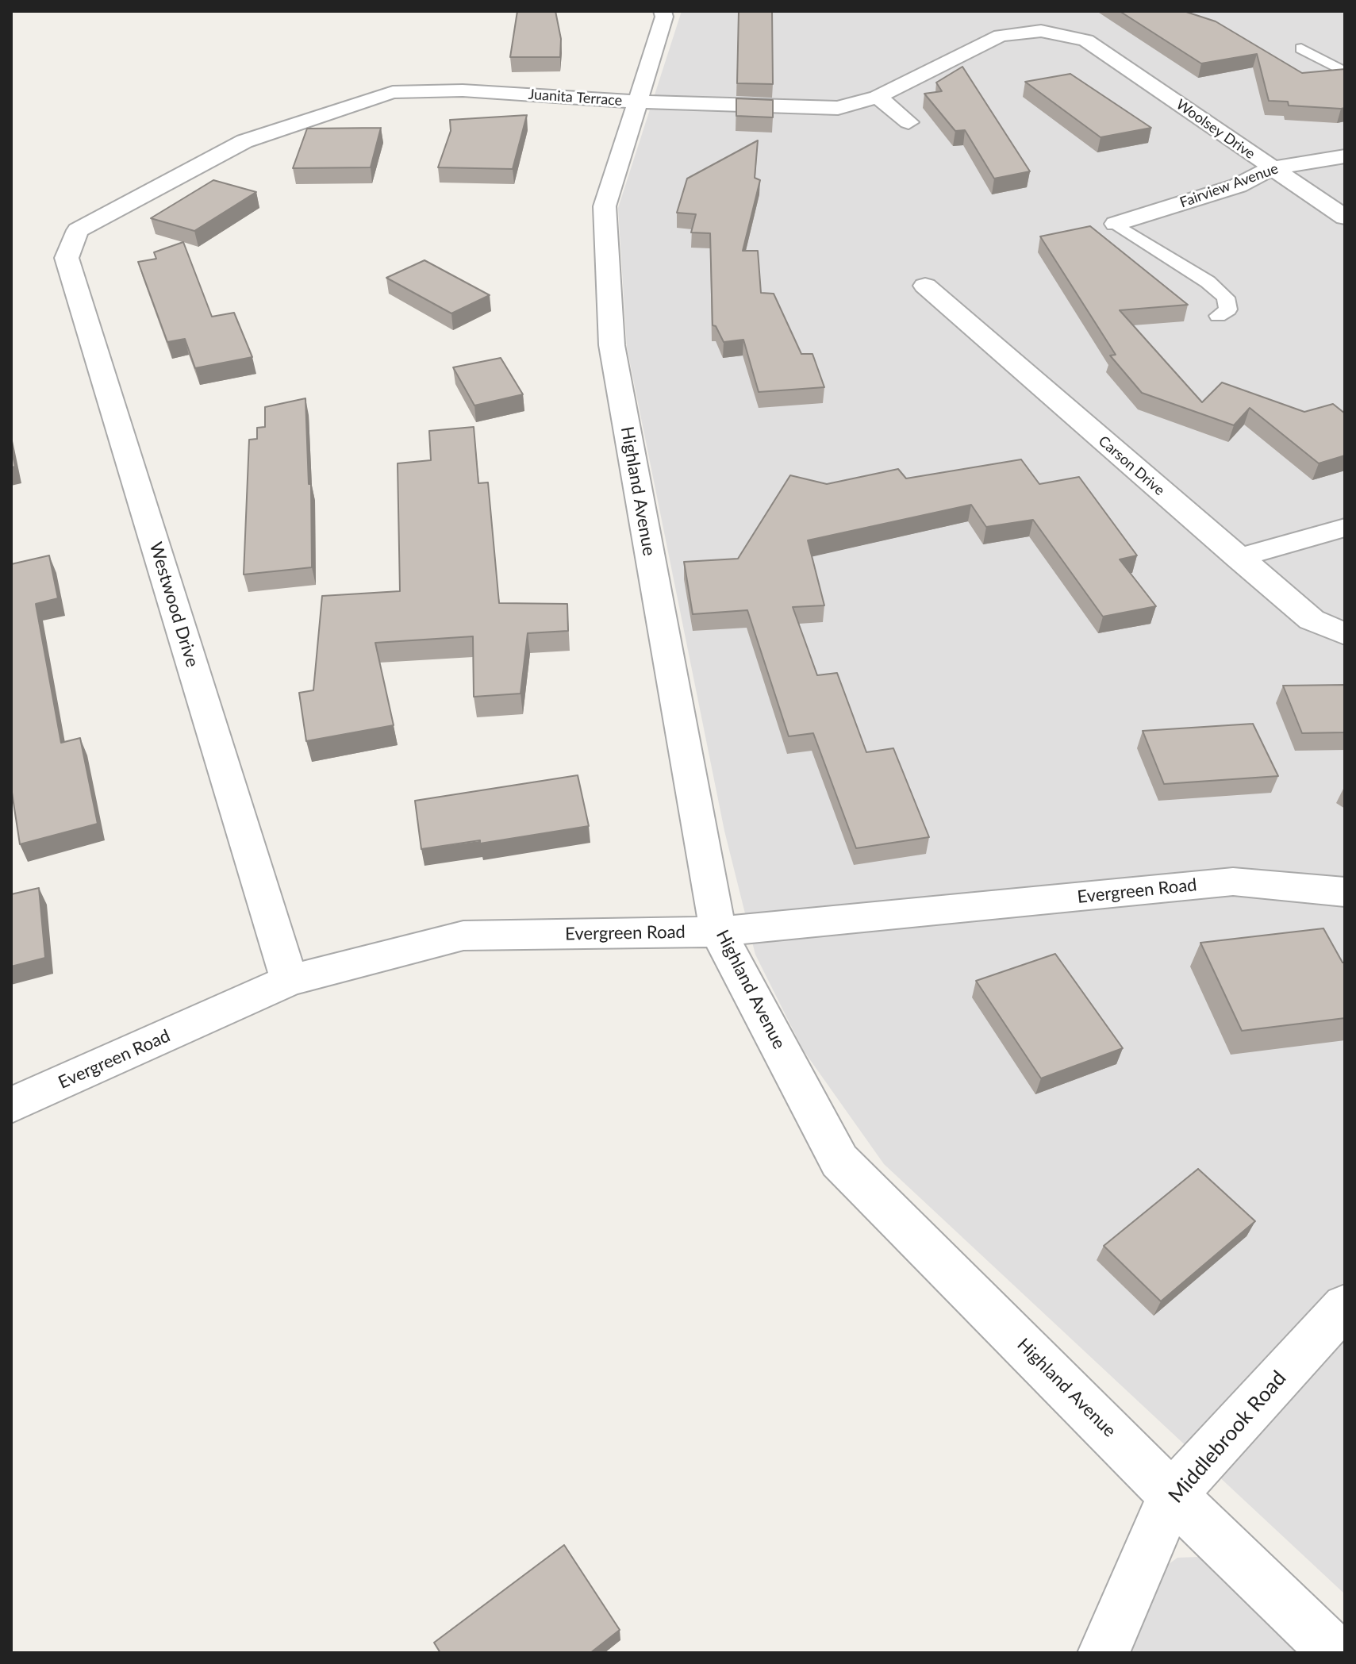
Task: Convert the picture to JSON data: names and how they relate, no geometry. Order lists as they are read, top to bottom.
{
  "streets": {
    "street": [
      "Juanita Terrace",
      "Woolsey Drive",
      "Fairview Avenue",
      "Carson Drive",
      "Highland Avenue",
      "Westwood Drive",
      "Evergreen Road",
      "Middlebrook Road"
    ]
  },
  "crossings": [
    ["Juanita Terrace", "Woolsey Drive"],
    ["Juanita Terrace", "Highland Avenue"],
    ["Juanita Terrace", "Westwood Drive"],
    ["Woolsey Drive", "Fairview Avenue"],
    ["Highland Avenue", "Evergreen Road"],
    ["Highland Avenue", "Middlebrook Road"],
    ["Westwood Drive", "Evergreen Road"]
  ]
}
